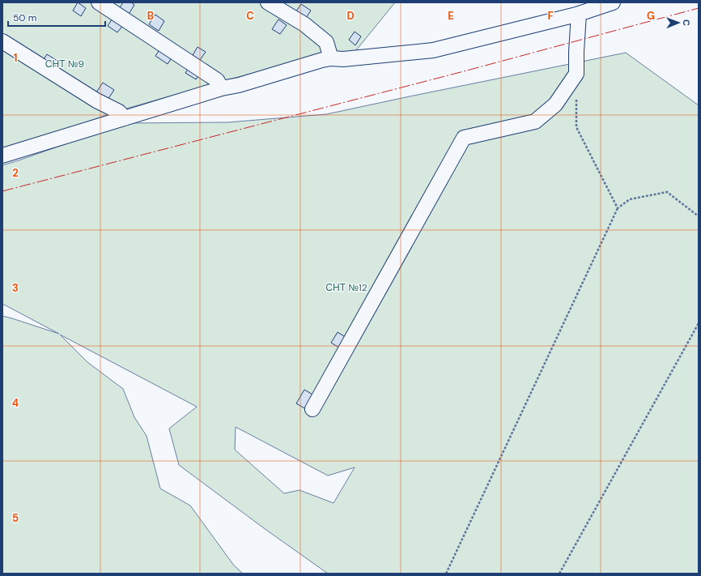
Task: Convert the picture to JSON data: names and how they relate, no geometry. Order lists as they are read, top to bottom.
{
  "parks": ["СНТ №9", "СНТ №12"],
  "scale_bar": "50 m",
  "north": "right",
  "grid": {
    "columns": [
      "B",
      "C",
      "D",
      "E",
      "F",
      "G"
    ],
    "rows": [
      "1",
      "2",
      "3",
      "4",
      "5"
    ]
  }
}
